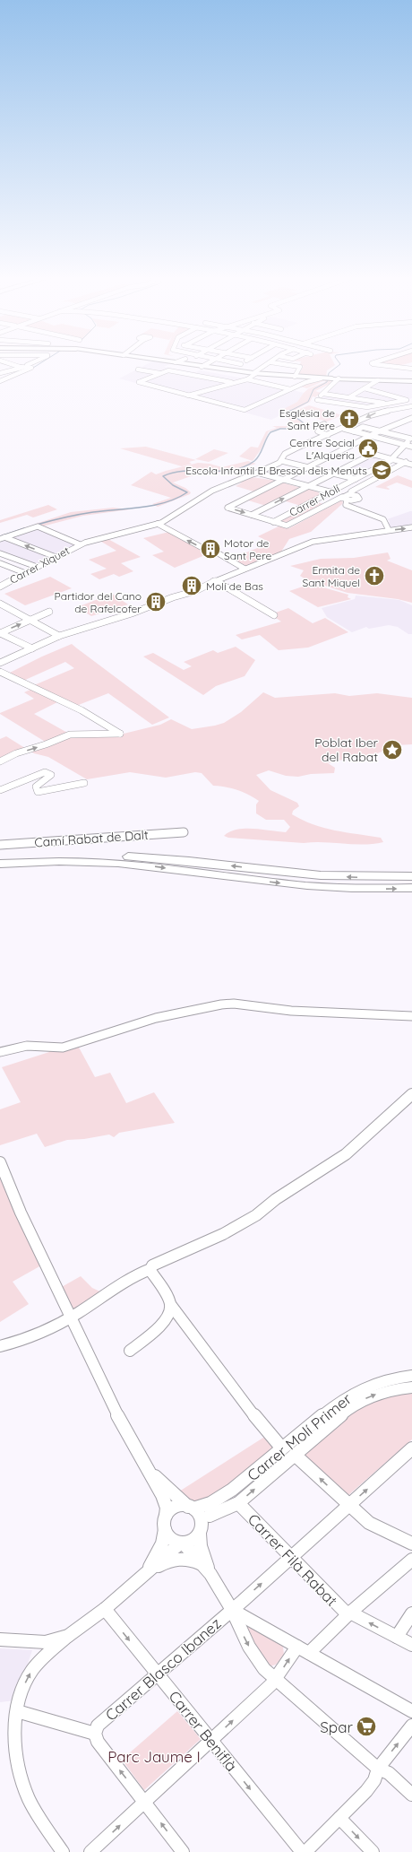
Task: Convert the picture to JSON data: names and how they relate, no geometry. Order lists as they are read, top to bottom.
{
  "streets": {
    "street": [
      "Carrer Molí",
      "Carrer Xiquet",
      "Camí Rabat de Dalt",
      "Carrer Molí Primer",
      "Carrer Filà Rabat",
      "Carrer Blasco Ibanez",
      "Carrer Beniflà"
    ]
  },
  "crossings": [
    ["Carrer Molí Primer", "Carrer Filà Rabat"],
    ["Carrer Filà Rabat", "Carrer Blasco Ibanez"],
    ["Carrer Blasco Ibanez", "Carrer Beniflà"]
  ],
  "one_way": ["Carrer Blasco Ibanez", "Carrer Beniflà"],
  "parks": ["Parc Jaume I"],
  "places": {
    "church": ["Església de Sant Pere", "Ermita de Sant Miquel"],
    "public building": ["Centre Social L'Alqueria"],
    "school or university": ["Escola Infantil El Bressol dels Menuts"],
    "building": ["Motor de Sant Pere", "Molí de Bas", "Partidor del Cano de Rafelcofer"],
    "place": ["Poblat Iber del Rabat"],
    "supermarket": ["Spar"]
  }
}
